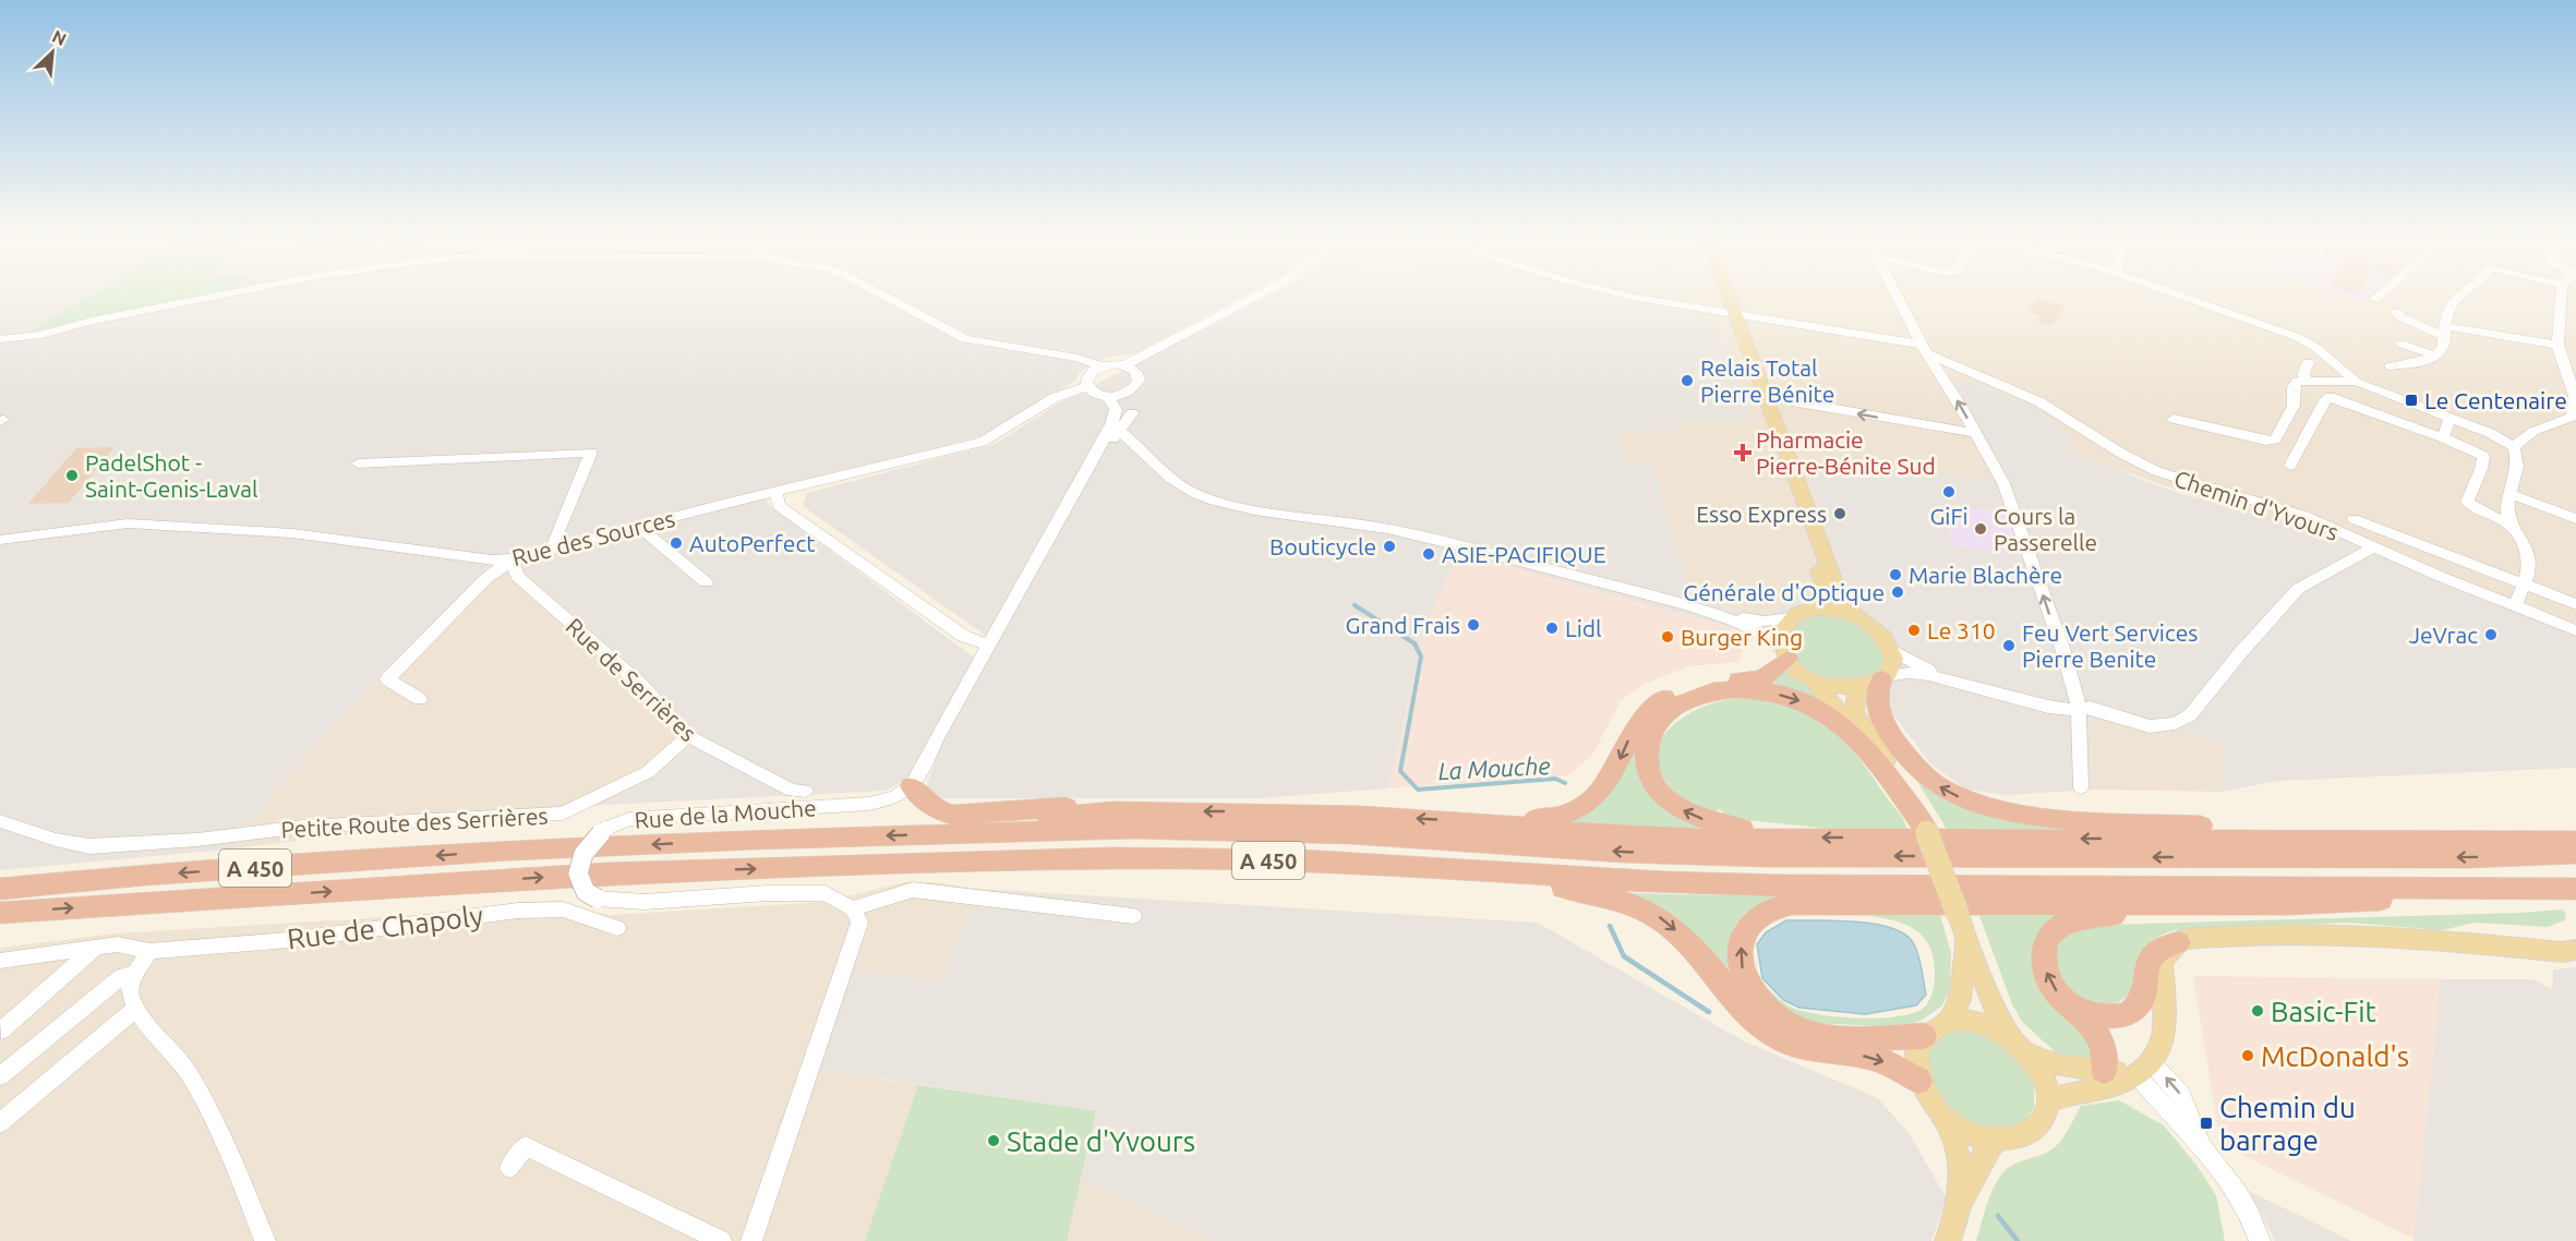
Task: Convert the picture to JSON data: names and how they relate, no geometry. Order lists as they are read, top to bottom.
{
  "streets": {
    "highway": ["A 450"],
    "street": [
      "Chemin d'Yvours",
      "Rue des Sources",
      "Rue de Serrières",
      "Rue de la Mouche",
      "Petite Route des Serrières",
      "Rue de Chapoly"
    ]
  },
  "crossings": [
    ["Rue des Sources", "Rue de Serrières"],
    ["Rue de Serrières", "Petite Route des Serrières"]
  ],
  "water": ["La Mouche"],
  "places": {
    "other": [
      "Relais Total Pierre Bénite",
      "PadelShot - Saint-Genis-Laval",
      "GiFi",
      "Esso Express",
      "Cours la Passerelle",
      "AutoPerfect",
      "Bouticycle",
      "ASIE-PACIFIQUE",
      "Marie Blachère",
      "Générale d'Optique",
      "Grand Frais",
      "Lidl",
      "Le 310",
      "JeVrac",
      "Burger King",
      "Feu Vert Services Pierre Benite",
      "Basic-Fit",
      "McDonald's",
      "Stade d'Yvours"
    ],
    "transit": ["Le Centenaire", "Chemin du barrage"],
    "health": ["Pharmacie Pierre-Bénite Sud"]
  },
  "north": "top right"
}
